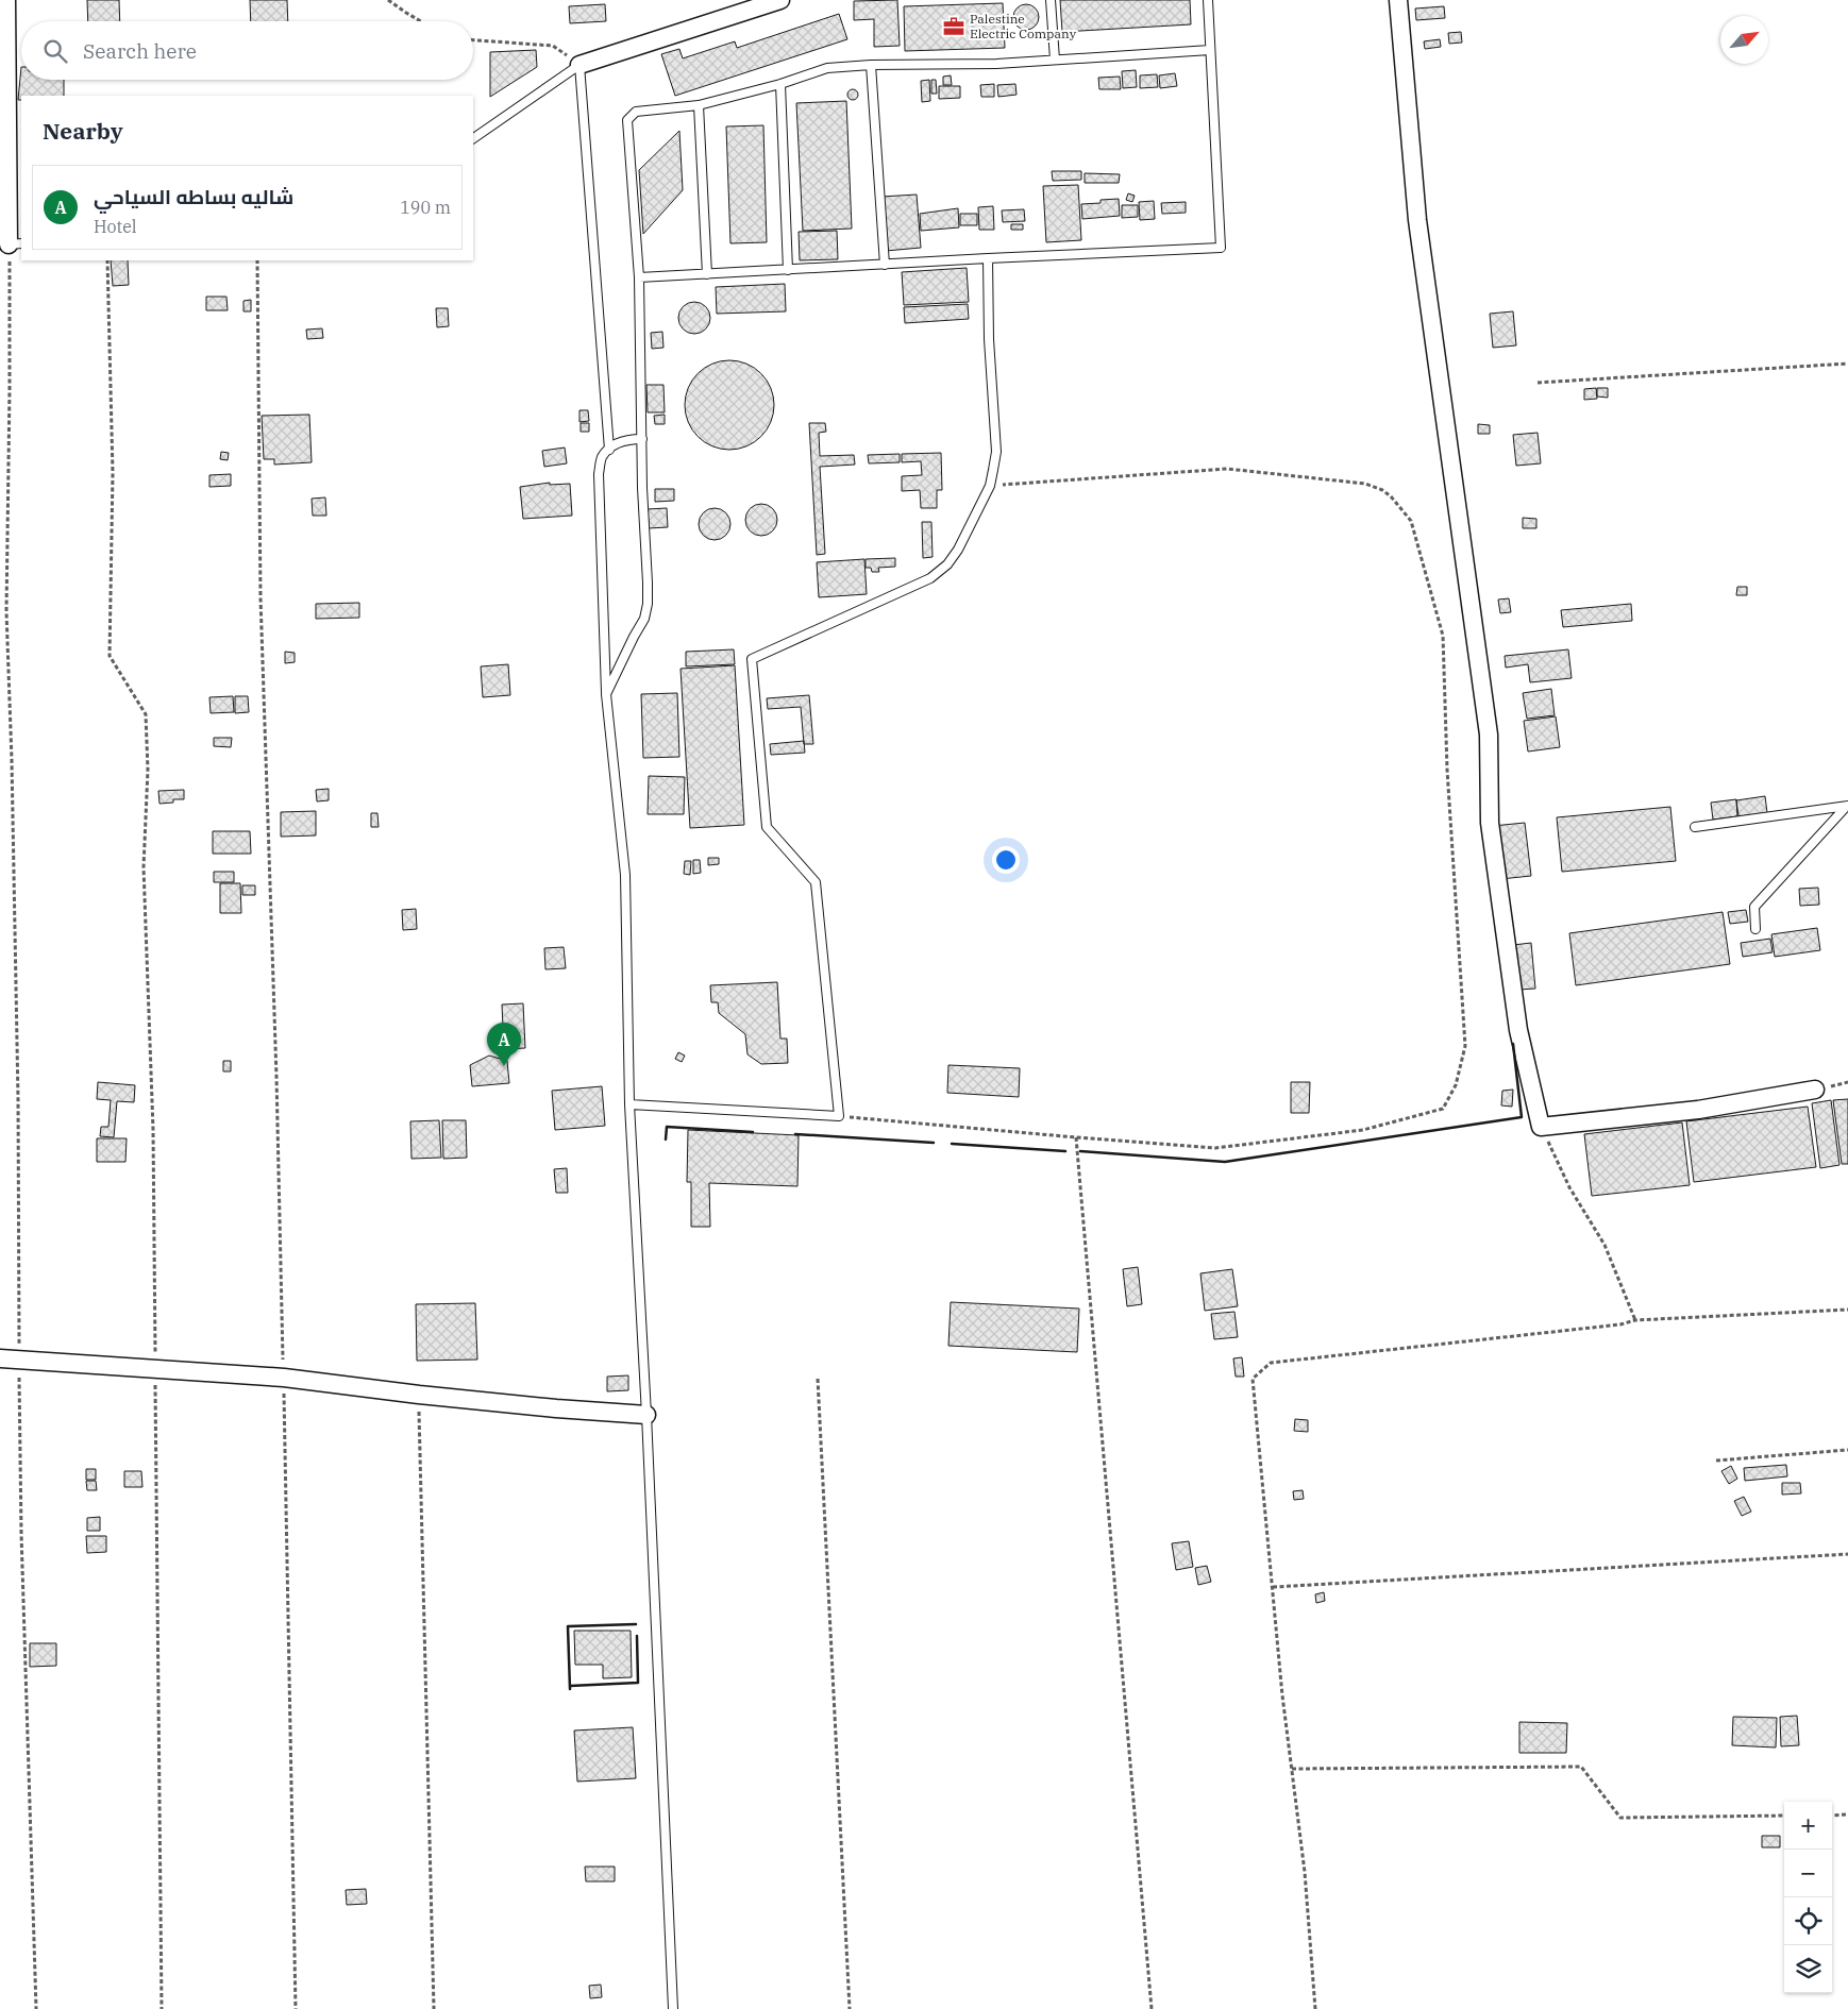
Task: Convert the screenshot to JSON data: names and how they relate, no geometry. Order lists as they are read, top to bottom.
{
  "places": {
    "office": ["Palestine Electric Company"]
  },
  "north": "top right",
  "page": {
    "search": "Search here",
    "heading": "Nearby",
    "list": [
      {
        "mark": "A",
        "name": "شاليه بساطه السياحي",
        "note": "Hotel",
        "value": "190 m"
      }
    ],
    "pins": "A",
    "map_buttons": ["+", "−"]
  }
}
